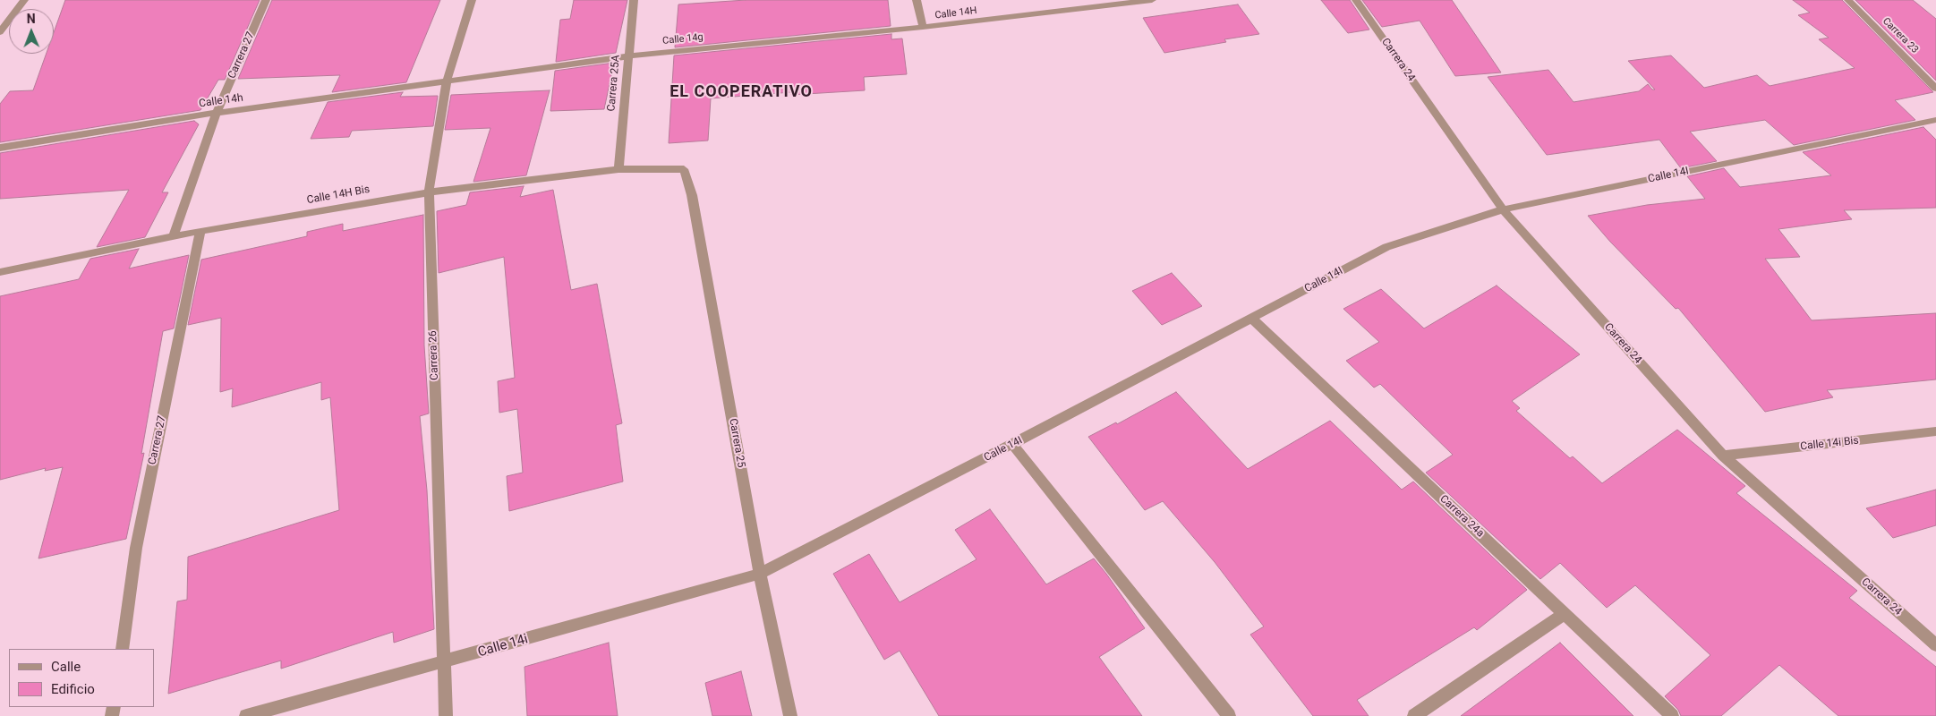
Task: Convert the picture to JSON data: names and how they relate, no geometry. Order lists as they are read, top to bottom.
{
  "streets": {
    "street": [
      "Calle 14H",
      "Carrera 23",
      "Calle 14g",
      "Carrera 27",
      "Carrera 24",
      "Carrera 25A",
      "Calle 14h",
      "Calle 14I",
      "Calle 14H Bis",
      "Carrera 26",
      "Carrera 25",
      "Calle 14i Bis",
      "Carrera 24a",
      "Calle 14i"
    ]
  },
  "crossings": [
    ["Calle 14H", "Calle 14g"],
    ["Calle 14g", "Carrera 25A"],
    ["Calle 14g", "Calle 14h"],
    ["Calle 14g", "Carrera 26"],
    ["Carrera 27", "Calle 14h"],
    ["Carrera 27", "Calle 14H Bis"],
    ["Carrera 24", "Calle 14I"],
    ["Carrera 24", "Calle 14i Bis"],
    ["Carrera 25A", "Calle 14H Bis"],
    ["Calle 14h", "Carrera 26"],
    ["Calle 14I", "Carrera 25"],
    ["Calle 14I", "Carrera 24a"],
    ["Calle 14I", "Calle 14i"],
    ["Calle 14H Bis", "Carrera 26"],
    ["Calle 14H Bis", "Carrera 25"],
    ["Carrera 26", "Calle 14i"],
    ["Carrera 25", "Calle 14i"]
  ],
  "districts": ["EL COOPERATIVO"],
  "legend": ["Calle", "Edificio"],
  "north": "top"
}
